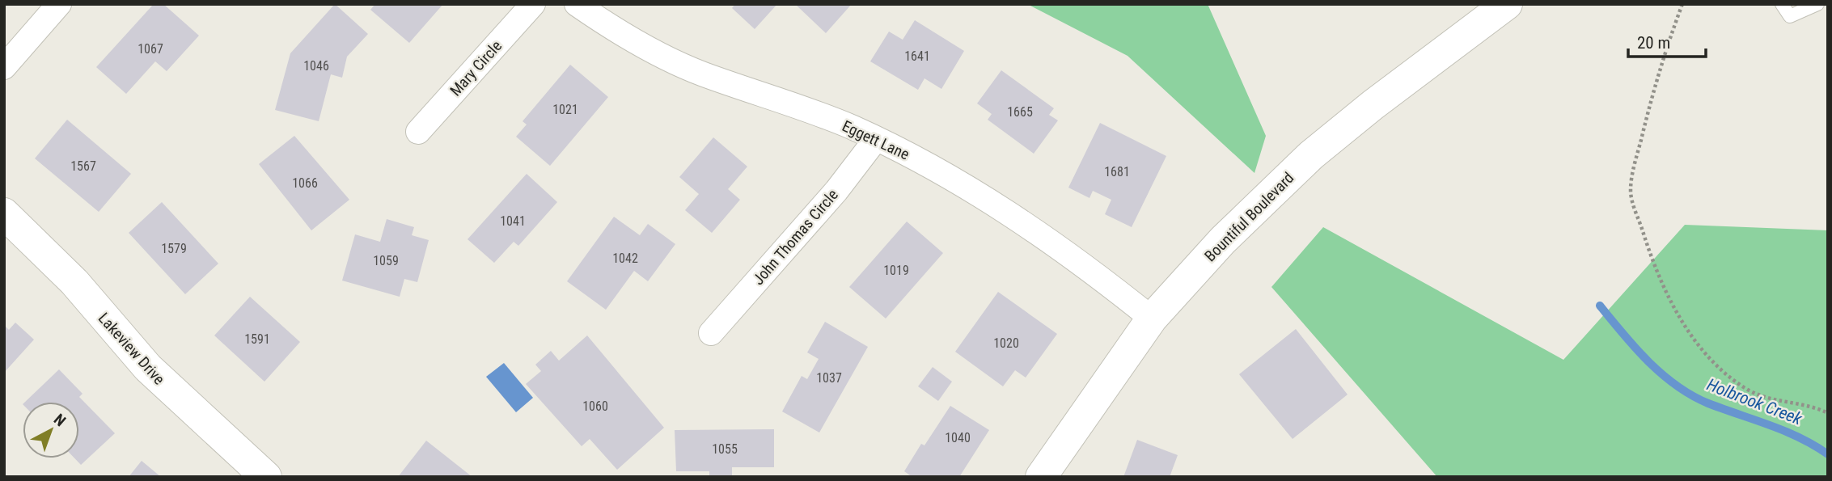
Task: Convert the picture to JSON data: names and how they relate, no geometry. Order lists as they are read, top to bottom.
{
  "streets": {
    "main road": ["Bountiful Boulevard", "Lakeview Drive"],
    "street": ["Mary Circle", "Eggett Lane", "John Thomas Circle"]
  },
  "crossings": [
    ["Eggett Lane", "Bountiful Boulevard"],
    ["Eggett Lane", "John Thomas Circle"]
  ],
  "water": ["Holbrook Creek"],
  "house_numbers": [
    "1067",
    "1641",
    "1046",
    "1021",
    "1665",
    "1567",
    "1681",
    "1066",
    "1041",
    "1579",
    "1042",
    "1059",
    "1019",
    "1591",
    "1020",
    "1037",
    "1060",
    "1040",
    "1055"
  ],
  "scale_bar": "20 m",
  "north": "top right"
}
